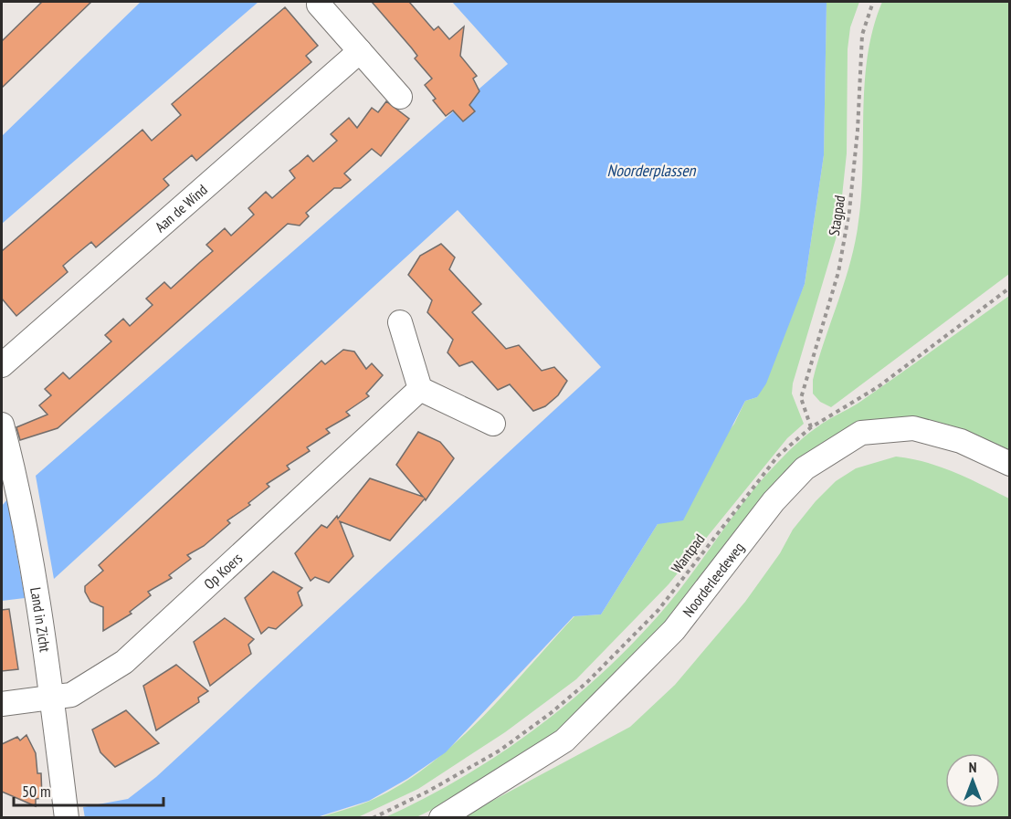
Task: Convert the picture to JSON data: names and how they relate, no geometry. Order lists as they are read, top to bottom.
{
  "streets": {
    "street": [
      "Aan de Wind",
      "Op Koers",
      "Noorderleedeweg",
      "Land in Zicht"
    ],
    "path": ["Stagpad", "Wantpad"]
  },
  "crossings": [
    ["Stagpad", "Wantpad"],
    ["Op Koers", "Land in Zicht"]
  ],
  "water": ["Noorderplassen"],
  "scale_bar": "50 m",
  "north": "top"
}
